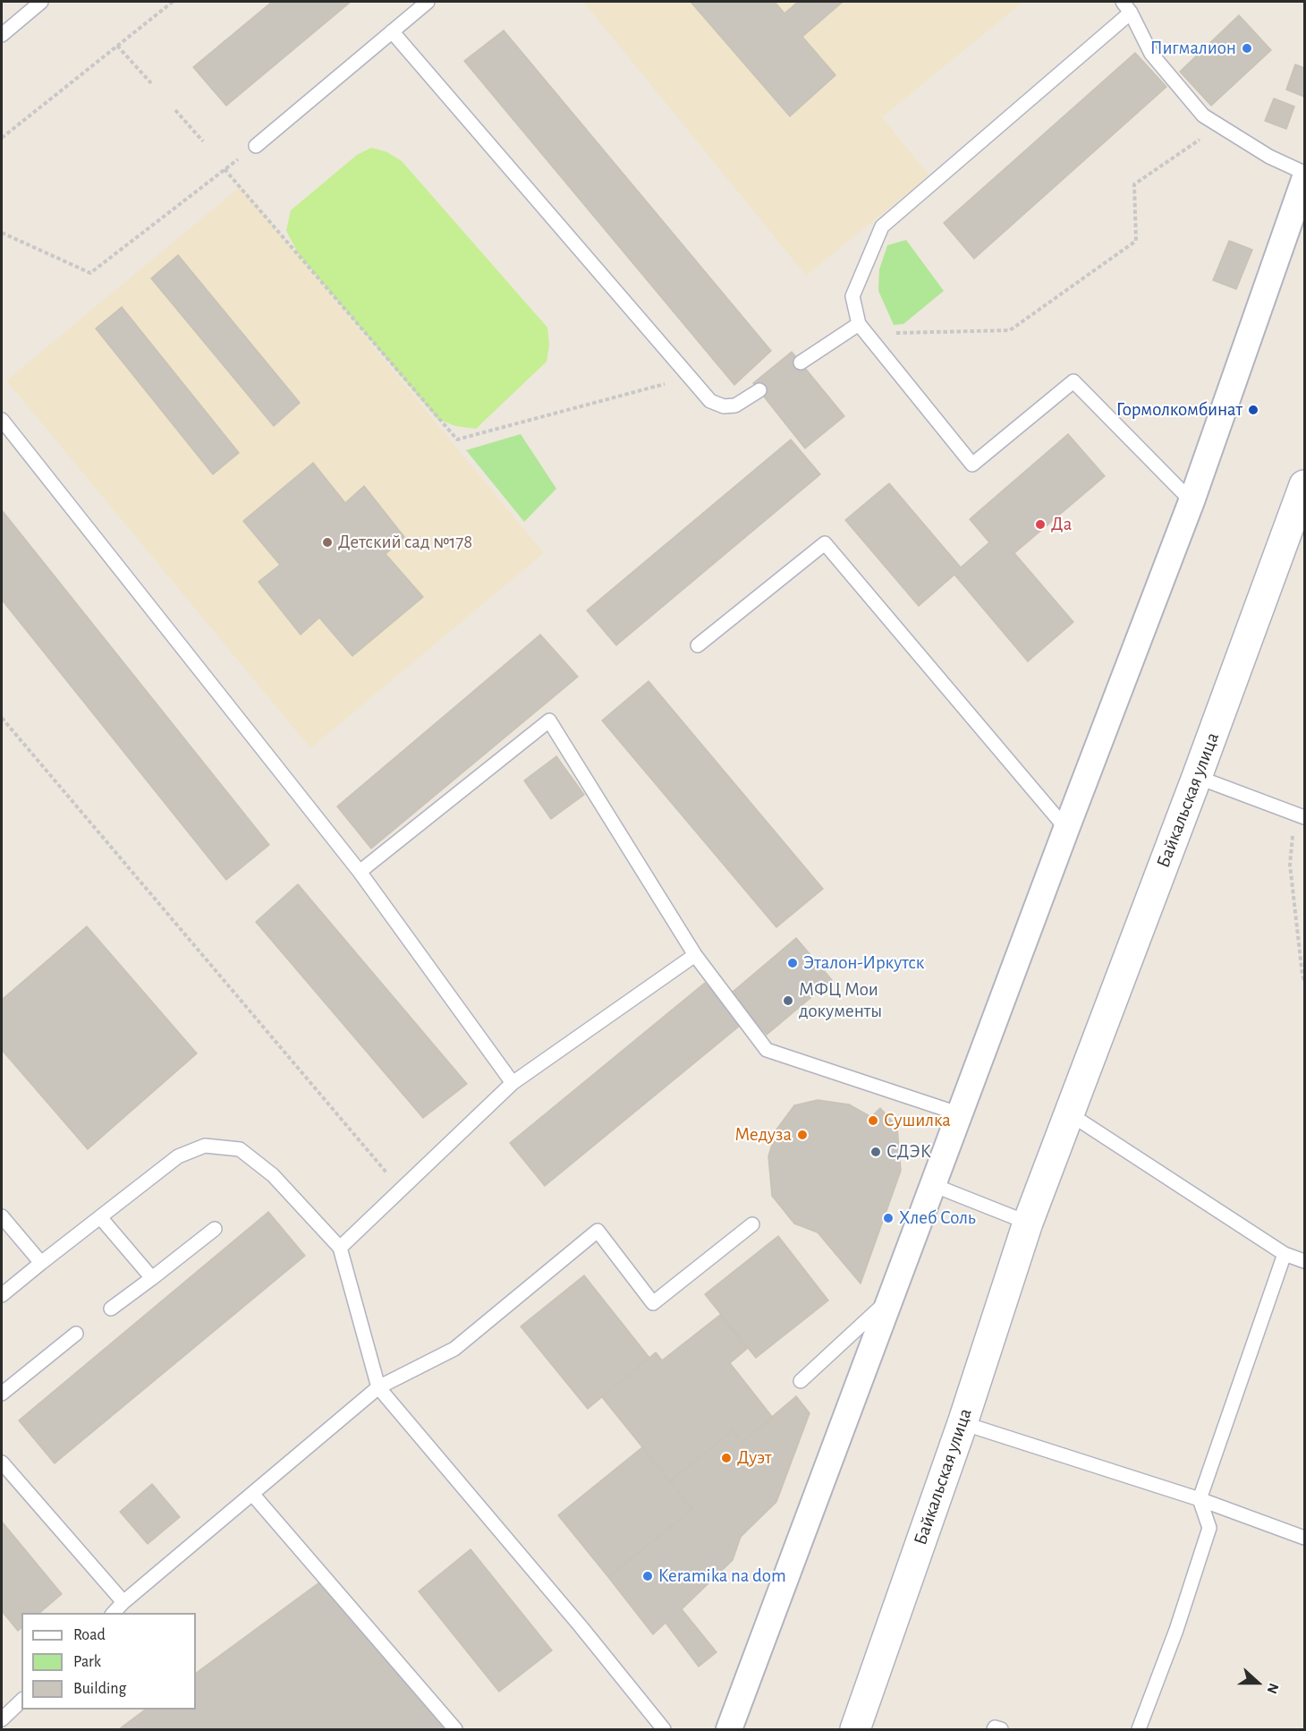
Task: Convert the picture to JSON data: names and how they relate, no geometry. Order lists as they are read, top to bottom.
{
  "streets": {
    "main road": ["Байкальская улица"]
  },
  "places": [
    "Пигмалион",
    "Гормолкомбинат",
    "Да",
    "Детский сад №178",
    "Эталон-Иркутск",
    "МФЦ Мои документы",
    "Сушилка",
    "Медуза",
    "СДЭК",
    "Хлеб Соль",
    "Дуэт",
    "Keramika na dom"
  ],
  "legend": ["Road", "Park", "Building"],
  "north": "right"
}
